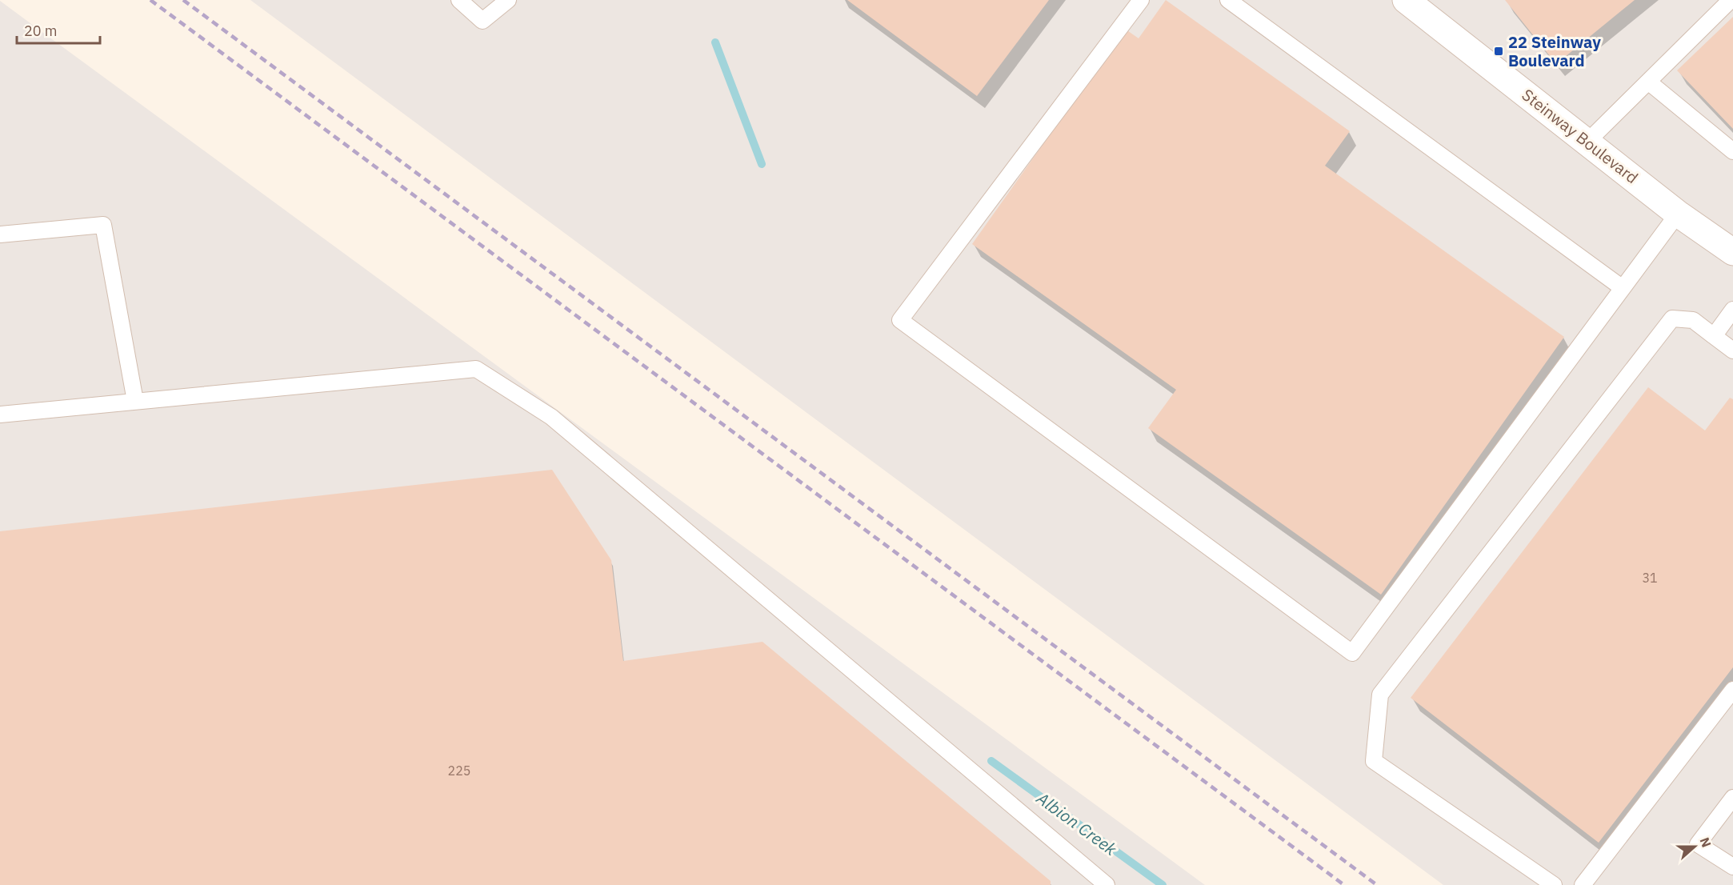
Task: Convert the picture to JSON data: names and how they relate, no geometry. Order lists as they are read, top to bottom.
{
  "streets": {
    "street": ["Steinway Boulevard"]
  },
  "water": ["Albion Creek"],
  "places": {
    "transit": ["22 Steinway Boulevard"]
  },
  "house_numbers": ["31", "225"],
  "scale_bar": "20 m",
  "north": "right"
}
